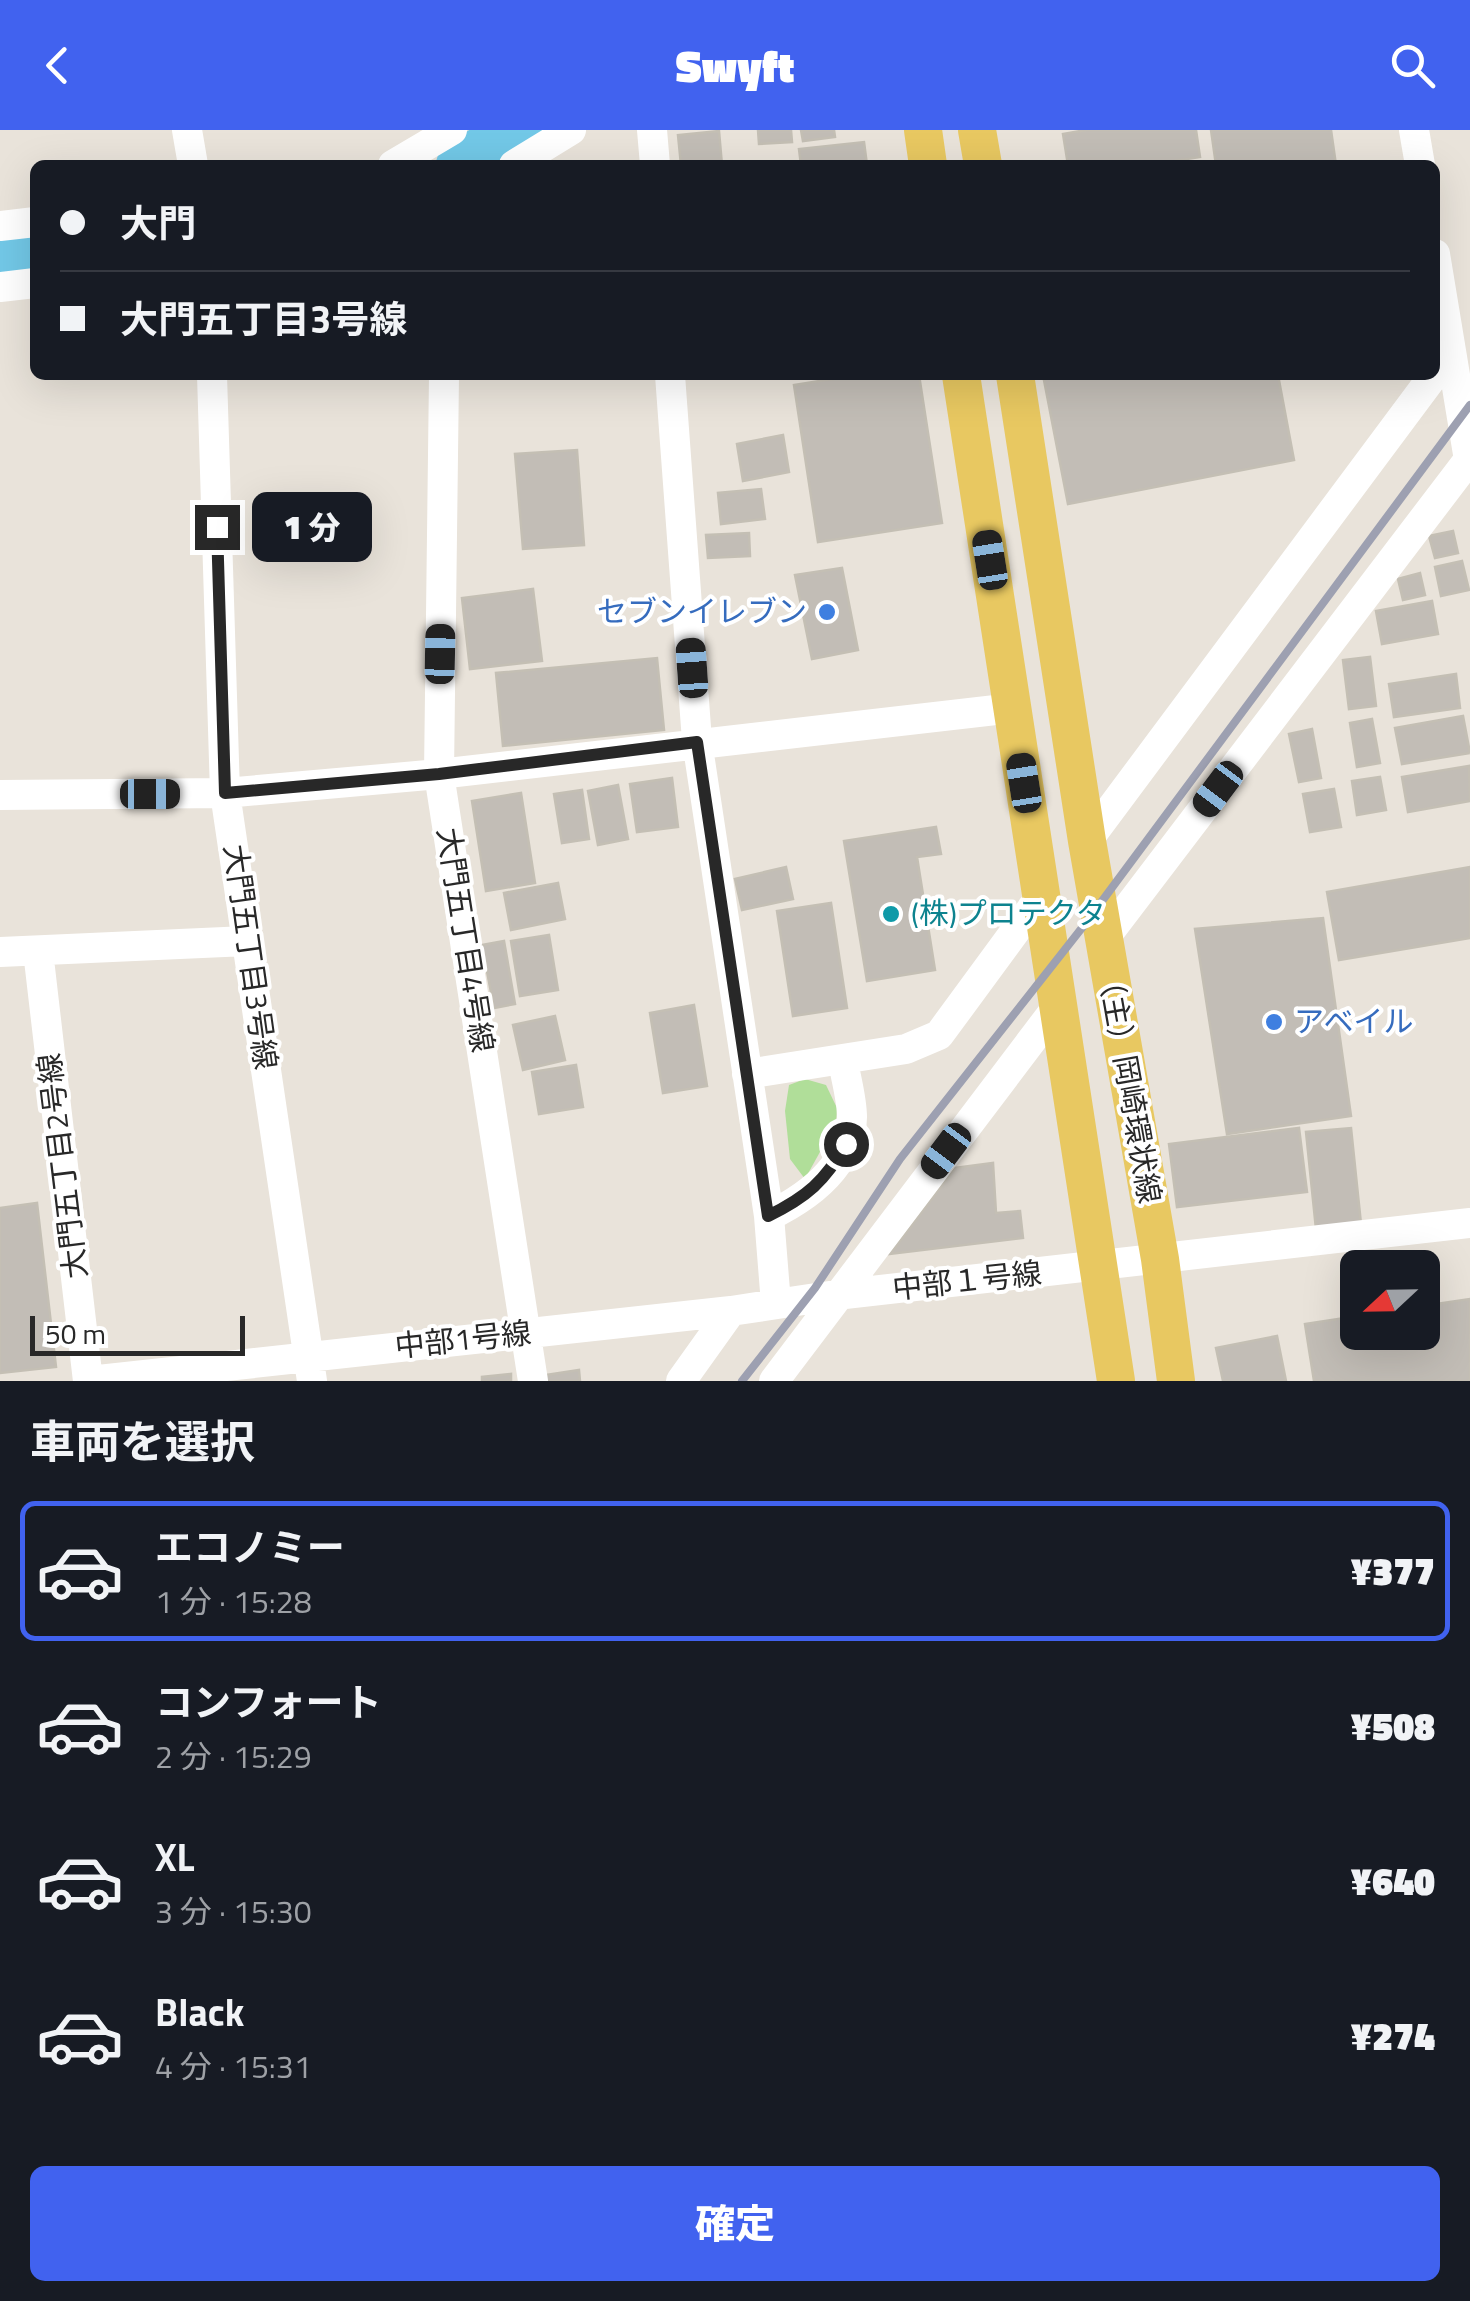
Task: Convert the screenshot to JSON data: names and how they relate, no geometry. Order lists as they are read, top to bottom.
{
  "streets": {
    "main road": ["（主）岡崎環状線"],
    "street": [
      "大門五丁目4号線",
      "大門五丁目3号線",
      "大門五丁目2号線",
      "中部１号線",
      "中部1号線"
    ]
  },
  "crossings": [
    ["大門五丁目4号線", "中部1号線"],
    ["大門五丁目3号線", "中部1号線"],
    ["（主）岡崎環状線", "中部１号線"],
    ["大門五丁目2号線", "中部1号線"],
    ["中部１号線", "中部1号線"]
  ],
  "places": ["セブンイレブン", "(株)プロテクタ", "アベイル"],
  "scale_bar": "50 m",
  "north": "left",
  "page": {
    "header": "Swyft",
    "banner": ["大門", "大門五丁目3号線"],
    "bubble": "1 分",
    "scale": "50 m",
    "heading": "車両を選択",
    "list": [
      {
        "name": "エコノミー",
        "note": "1 分 · 15:28",
        "value": "¥377"
      },
      {
        "name": "コンフォート",
        "note": "2 分 · 15:29",
        "value": "¥508"
      },
      {
        "name": "XL",
        "note": "3 分 · 15:30",
        "value": "¥640"
      },
      {
        "name": "Black",
        "note": "4 分 · 15:31",
        "value": "¥274"
      }
    ],
    "buttons": "確定"
  }
}
